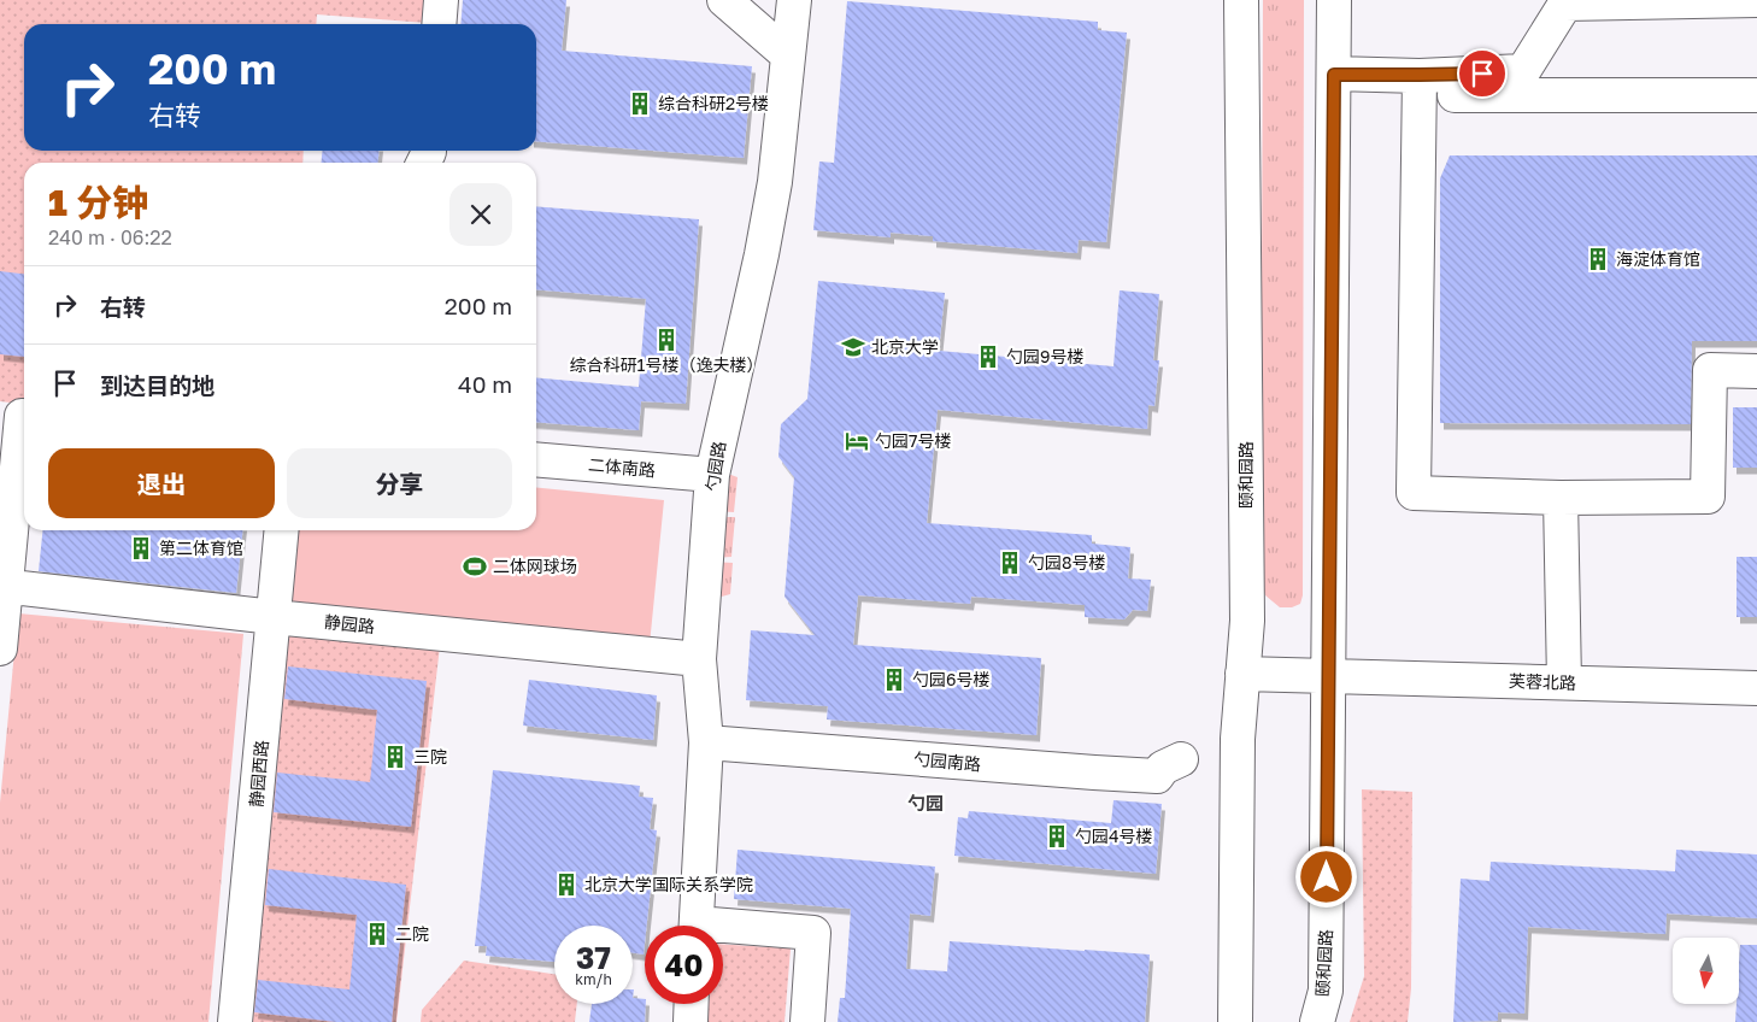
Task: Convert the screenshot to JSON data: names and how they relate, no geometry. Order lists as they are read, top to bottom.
{
  "streets": {
    "street": [
      "勺园路",
      "二体南路",
      "颐和园路",
      "静园路",
      "芙蓉北路",
      "勺园南路",
      "静园西路"
    ]
  },
  "crossings": [
    ["勺园路", "二体南路"],
    ["勺园路", "静园路"],
    ["勺园路", "勺园南路"],
    ["颐和园路", "芙蓉北路"],
    ["静园路", "静园西路"]
  ],
  "districts": ["勺园"],
  "places": {
    "building": [
      "综合科研2号楼",
      "海淀体育馆",
      "综合科研1号楼（逸夫楼）",
      "勺园9号楼",
      "第二体育馆",
      "勺园8号楼",
      "勺园6号楼",
      "三院",
      "勺园4号楼",
      "北京大学国际关系学院",
      "二院"
    ],
    "school or university": ["北京大学"],
    "hotel": ["勺园7号楼"],
    "sports": ["二体网球场"]
  },
  "north": "bottom",
  "page": {
    "turn": ["200 m", "右转"],
    "heading": ["1 分钟", "240 m · 06:22"],
    "list": [
      {
        "name": "右转",
        "value": "200 m"
      },
      {
        "name": "到达目的地",
        "value": "40 m"
      }
    ],
    "buttons": ["退出", "分享"],
    "speed": "37 km/h",
    "limit": "40"
  }
}
